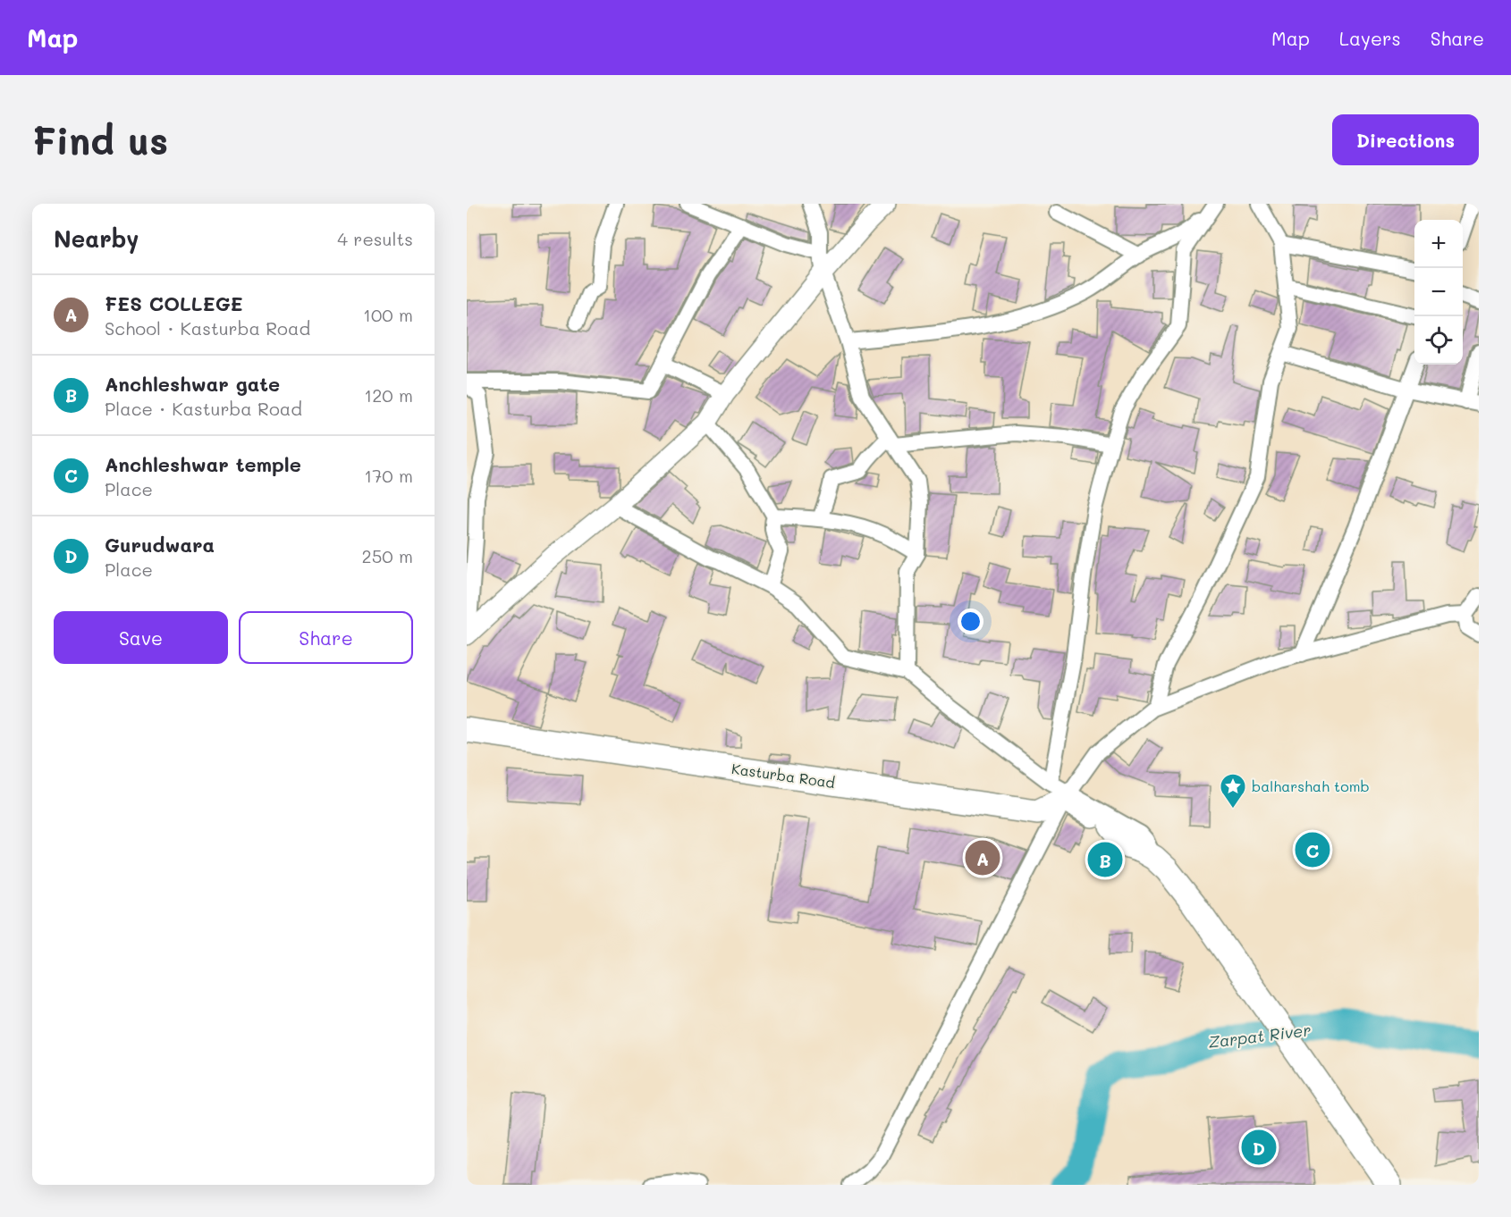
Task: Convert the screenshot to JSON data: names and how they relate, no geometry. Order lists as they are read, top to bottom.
{
  "streets": {
    "main road": ["Kasturba Road"]
  },
  "water": ["Zarpat River"],
  "places": {
    "place": ["balharshah tomb"]
  },
  "page": {
    "header": "Map",
    "nav": ["Map", "Layers", "Share"],
    "buttons": [
      "Directions",
      ["Save", "Share"]
    ],
    "title": "Find us",
    "heading": ["Nearby", "4 results"],
    "map_buttons": ["+", "−"],
    "list": [
      {
        "mark": "A",
        "name": "FES COLLEGE",
        "note": "School · Kasturba Road",
        "value": "100 m"
      },
      {
        "mark": "B",
        "name": "Anchleshwar gate",
        "note": "Place · Kasturba Road",
        "value": "120 m"
      },
      {
        "mark": "C",
        "name": "Anchleshwar temple",
        "note": "Place",
        "value": "170 m"
      },
      {
        "mark": "D",
        "name": "Gurudwara",
        "note": "Place",
        "value": "250 m"
      }
    ],
    "pins": [
      "C",
      "A",
      "B",
      "D"
    ]
  }
}
